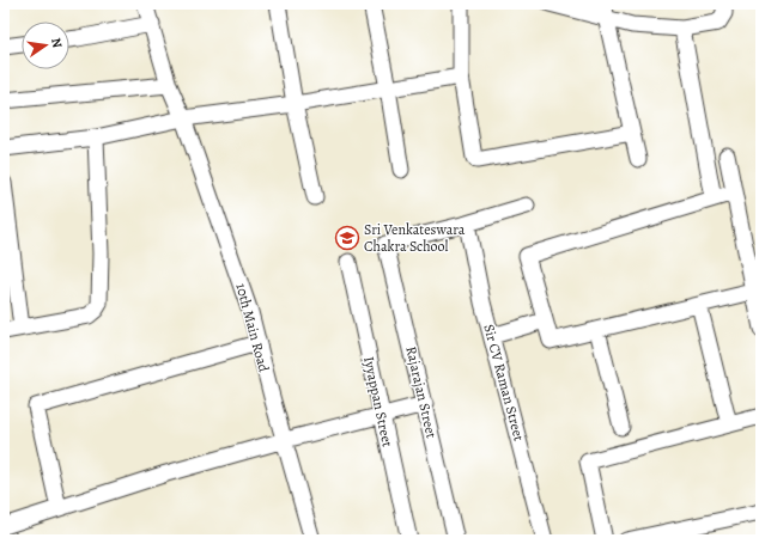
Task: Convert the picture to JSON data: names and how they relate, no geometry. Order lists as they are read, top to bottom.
{
  "streets": {
    "street": [
      "10th Main Road",
      "Sir CV Raman Street",
      "Rajarajan Street",
      "Iyyappan Street"
    ]
  },
  "crossings": [
    ["Sir CV Raman Street", "Rajarajan Street"]
  ],
  "places": {
    "school or university": ["Sri Venkateswara Chakra School"]
  },
  "north": "right"
}
